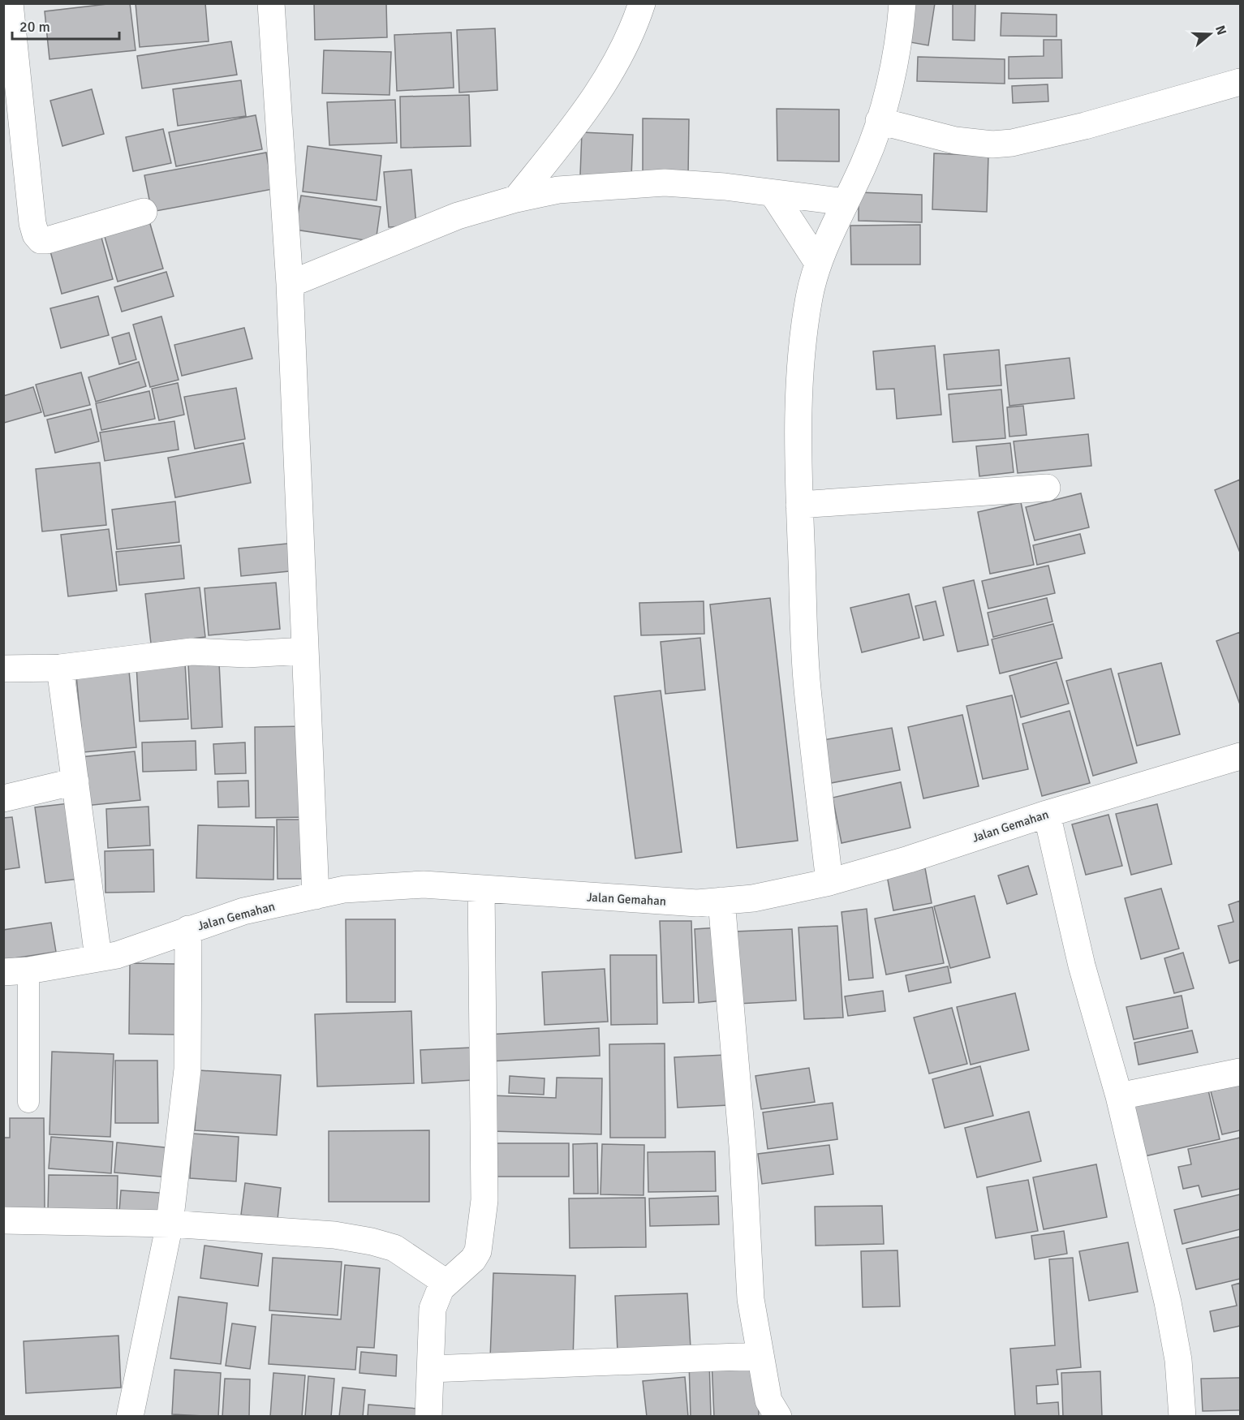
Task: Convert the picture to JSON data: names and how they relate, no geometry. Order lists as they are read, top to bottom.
{
  "streets": {
    "street": ["Jalan Gemahan"]
  },
  "scale_bar": "20 m",
  "north": "right"
}
